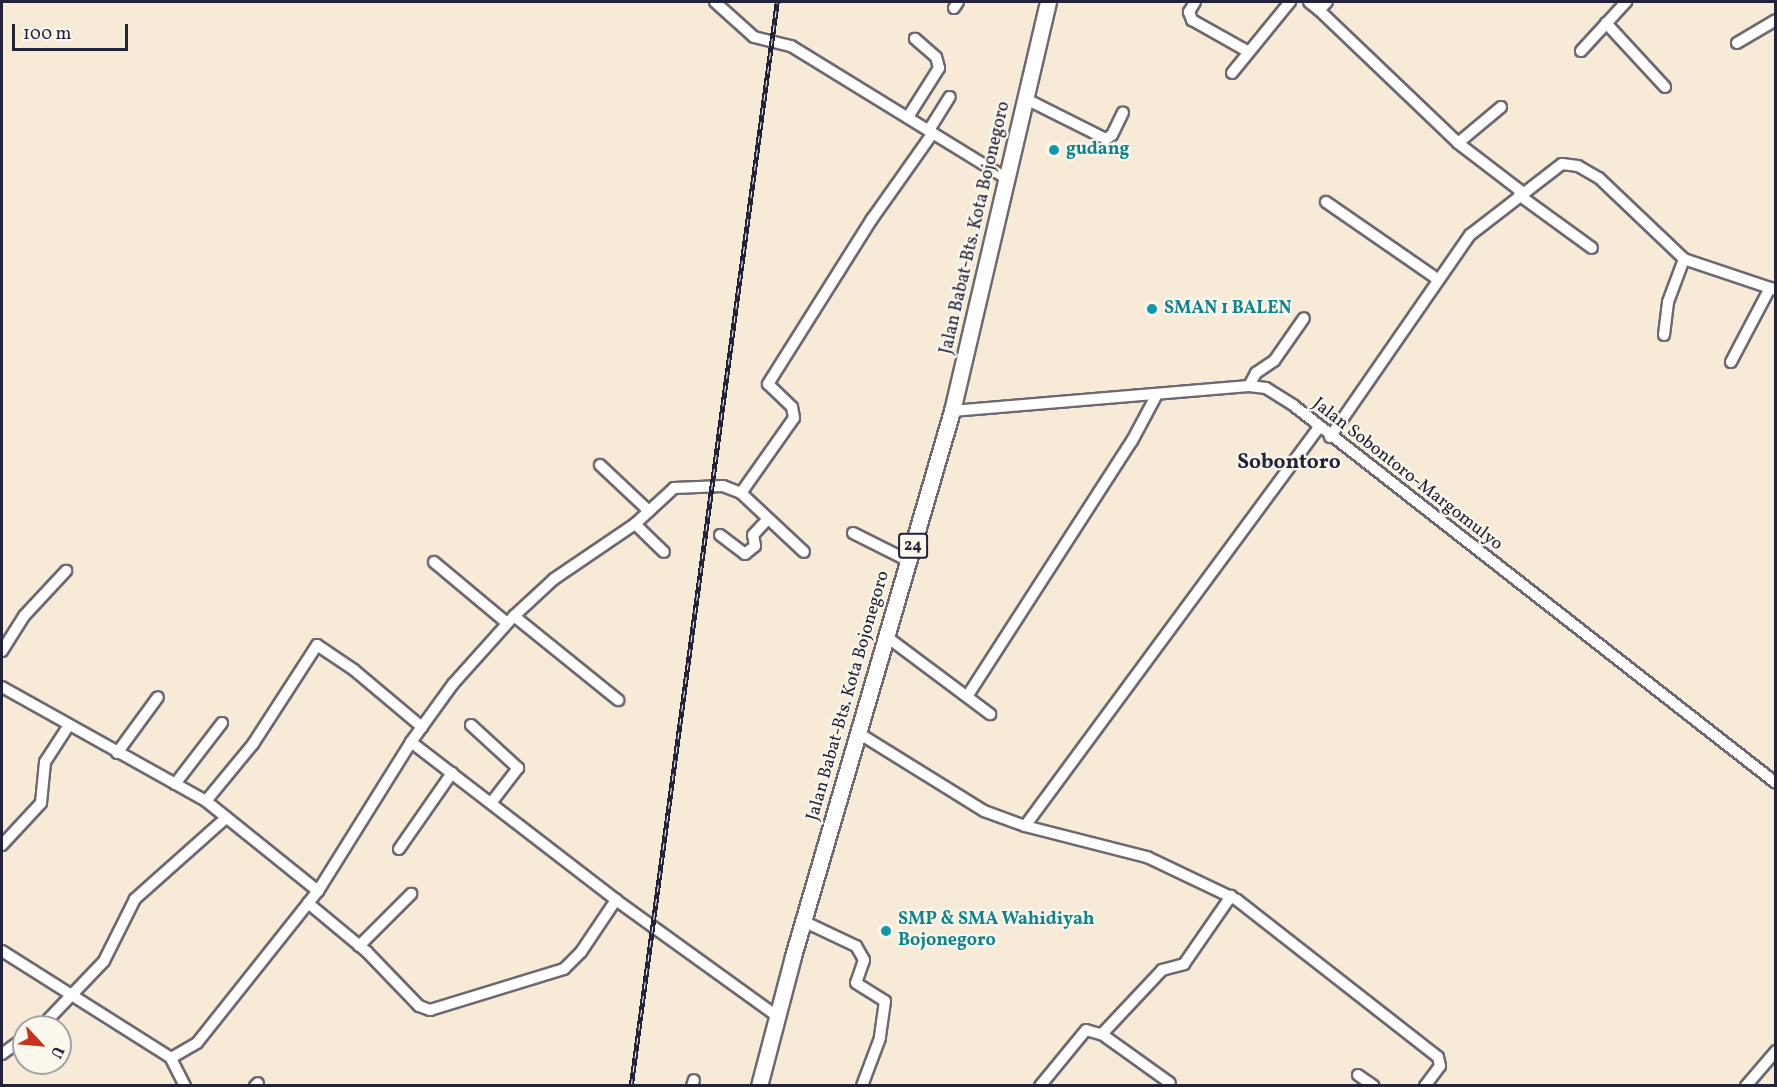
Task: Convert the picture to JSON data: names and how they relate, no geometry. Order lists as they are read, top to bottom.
{
  "streets": {
    "highway": ["Jalan Babat-Bts. Kota Bojonegoro", "24"],
    "street": ["Jalan Sobontoro-Margomulyo"]
  },
  "crossings": [
    ["Jalan Babat-Bts. Kota Bojonegoro", "Jalan Sobontoro-Margomulyo"]
  ],
  "districts": ["Sobontoro"],
  "places": ["gudang", "SMAN 1 BALEN", "SMP & SMA Wahidiyah Bojonegoro"],
  "scale_bar": "100 m",
  "north": "bottom right"
}
